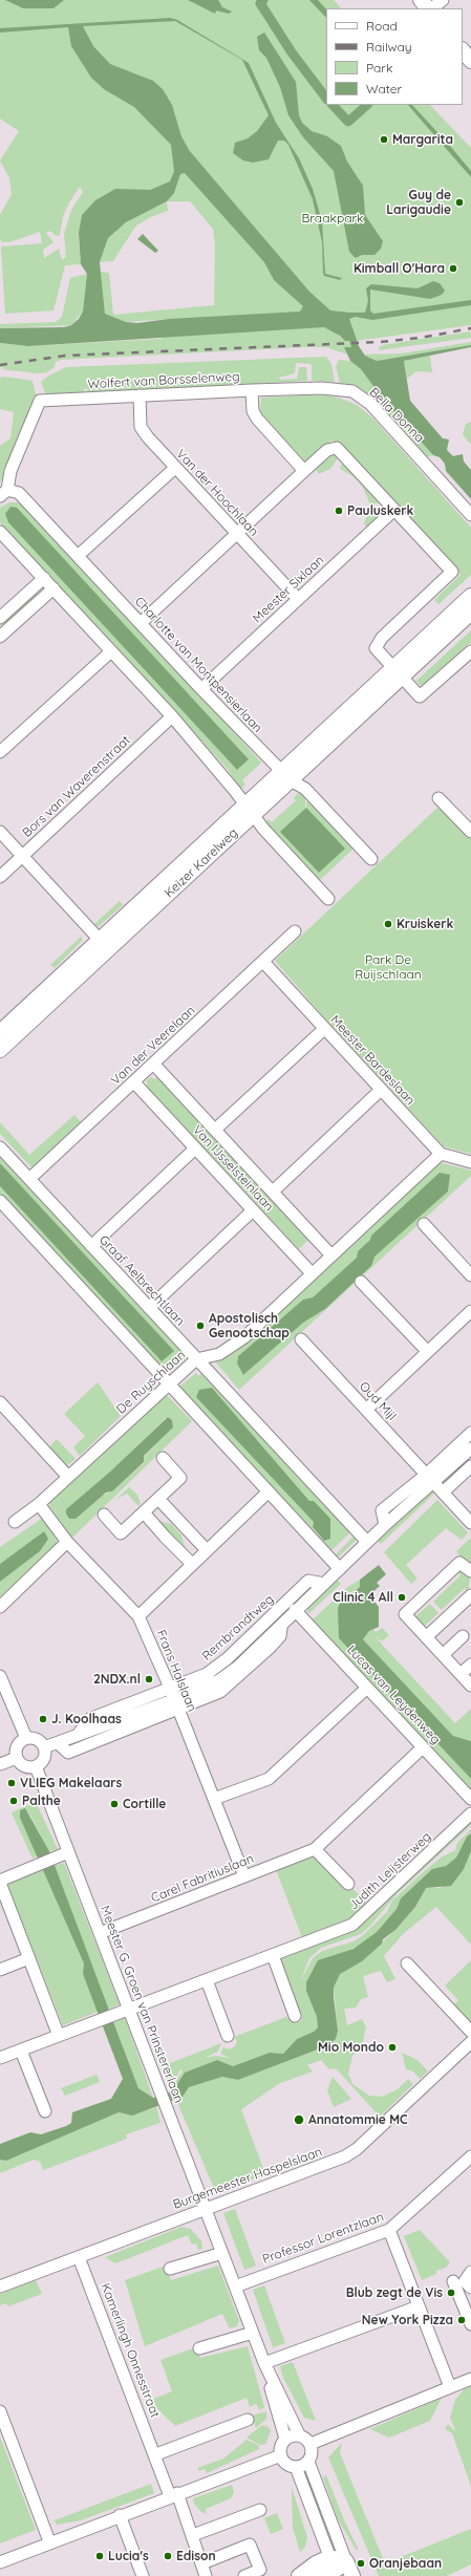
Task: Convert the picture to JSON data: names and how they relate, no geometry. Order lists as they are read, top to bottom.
{
  "streets": {
    "main road": ["Keizer Karelweg"],
    "street": [
      "Wolfert van Borsselenweg",
      "Bella Donna",
      "Van der Hoochlaan",
      "Meester Sixlaan",
      "Charlotte van Montpensierlaan",
      "Bors van Waverenstraat",
      "Van der Veerelaan",
      "Meester Bardeslaan",
      "Van IJsselsteinlaan",
      "Graaf Aelbrechtlaan",
      "De Ruyschlaan",
      "Oud Mijl",
      "Rembrandtweg",
      "Frans Halslaan",
      "Lucas van Leydenweg",
      "Judith Leijsterweg",
      "Carel Fabritiuslaan",
      "Meester G. Groen van Prinstererlaan",
      "Burgemeester Haspelslaan",
      "Professor Lorentzlaan",
      "Kamerlingh Onnesstraat"
    ]
  },
  "crossings": [
    ["Wolfert van Borsselenweg", "Bella Donna"],
    ["Wolfert van Borsselenweg", "Van der Hoochlaan"],
    ["Wolfert van Borsselenweg", "Charlotte van Montpensierlaan"],
    ["Van der Hoochlaan", "Meester Sixlaan"],
    ["Meester Sixlaan", "Charlotte van Montpensierlaan"],
    ["Charlotte van Montpensierlaan", "Keizer Karelweg"],
    ["Van der Veerelaan", "Meester Bardeslaan"],
    ["Van der Veerelaan", "Van IJsselsteinlaan"],
    ["Van der Veerelaan", "Graaf Aelbrechtlaan"],
    ["Meester Bardeslaan", "De Ruyschlaan"],
    ["Van IJsselsteinlaan", "De Ruyschlaan"],
    ["Graaf Aelbrechtlaan", "De Ruyschlaan"],
    ["Graaf Aelbrechtlaan", "Rembrandtweg"],
    ["De Ruyschlaan", "Frans Halslaan"],
    ["Oud Mijl", "Rembrandtweg"],
    ["Rembrandtweg", "Frans Halslaan"],
    ["Rembrandtweg", "Lucas van Leydenweg"],
    ["Rembrandtweg", "Meester G. Groen van Prinstererlaan"],
    ["Frans Halslaan", "Carel Fabritiuslaan"],
    ["Lucas van Leydenweg", "Carel Fabritiuslaan"],
    ["Judith Leijsterweg", "Meester G. Groen van Prinstererlaan"],
    ["Carel Fabritiuslaan", "Meester G. Groen van Prinstererlaan"],
    ["Meester G. Groen van Prinstererlaan", "Burgemeester Haspelslaan"],
    ["Meester G. Groen van Prinstererlaan", "Professor Lorentzlaan"],
    ["Burgemeester Haspelslaan", "Kamerlingh Onnesstraat"]
  ],
  "parks": ["Braakpark", "Park De Ruijschlaan"],
  "places": [
    "Margarita",
    "Guy de Larigaudie",
    "Kimball O'Hara",
    "Pauluskerk",
    "Kruiskerk",
    "Apostolisch Genootschap",
    "Clinic 4 All",
    "2NDX.nl",
    "J. Koolhaas",
    "VLIEG Makelaars",
    "Palthe",
    "Cortille",
    "Mio Mondo",
    "Annatommie MC",
    "Blub zegt de Vis",
    "New York Pizza",
    "Lucia's",
    "Edison",
    "Oranjebaan"
  ],
  "legend": [
    "Road",
    "Railway",
    "Park",
    "Water"
  ]
}
